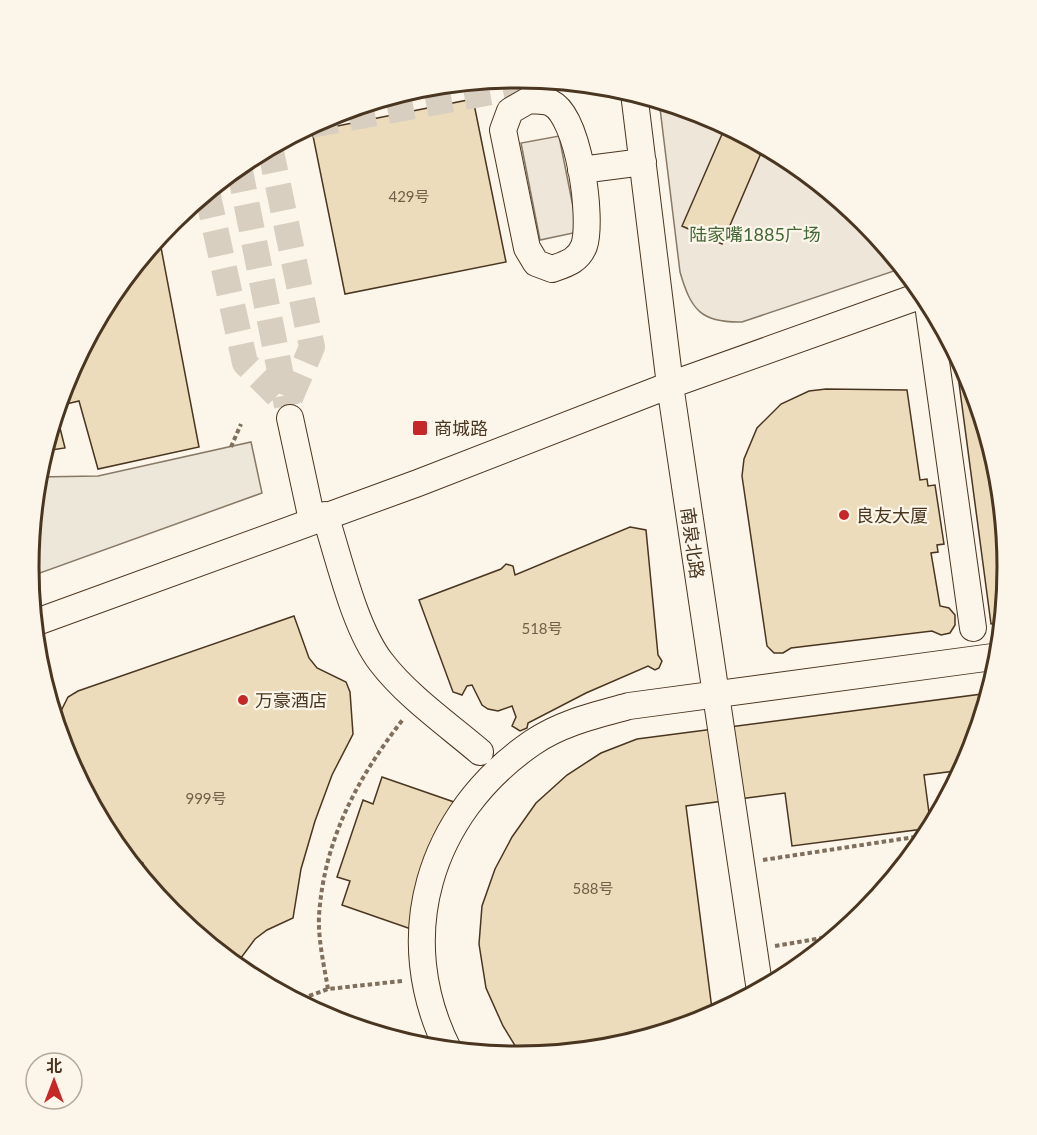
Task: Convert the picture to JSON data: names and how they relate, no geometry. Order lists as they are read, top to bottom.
{
  "streets": {
    "street": ["南泉北路"]
  },
  "parks": ["陆家嘴1885广场"],
  "places": {
    "transit": ["商城路"],
    "other": ["良友大厦", "万豪酒店"]
  },
  "house_numbers": [
    "429号",
    "518号",
    "999号",
    "588号"
  ],
  "north": "top"
}
